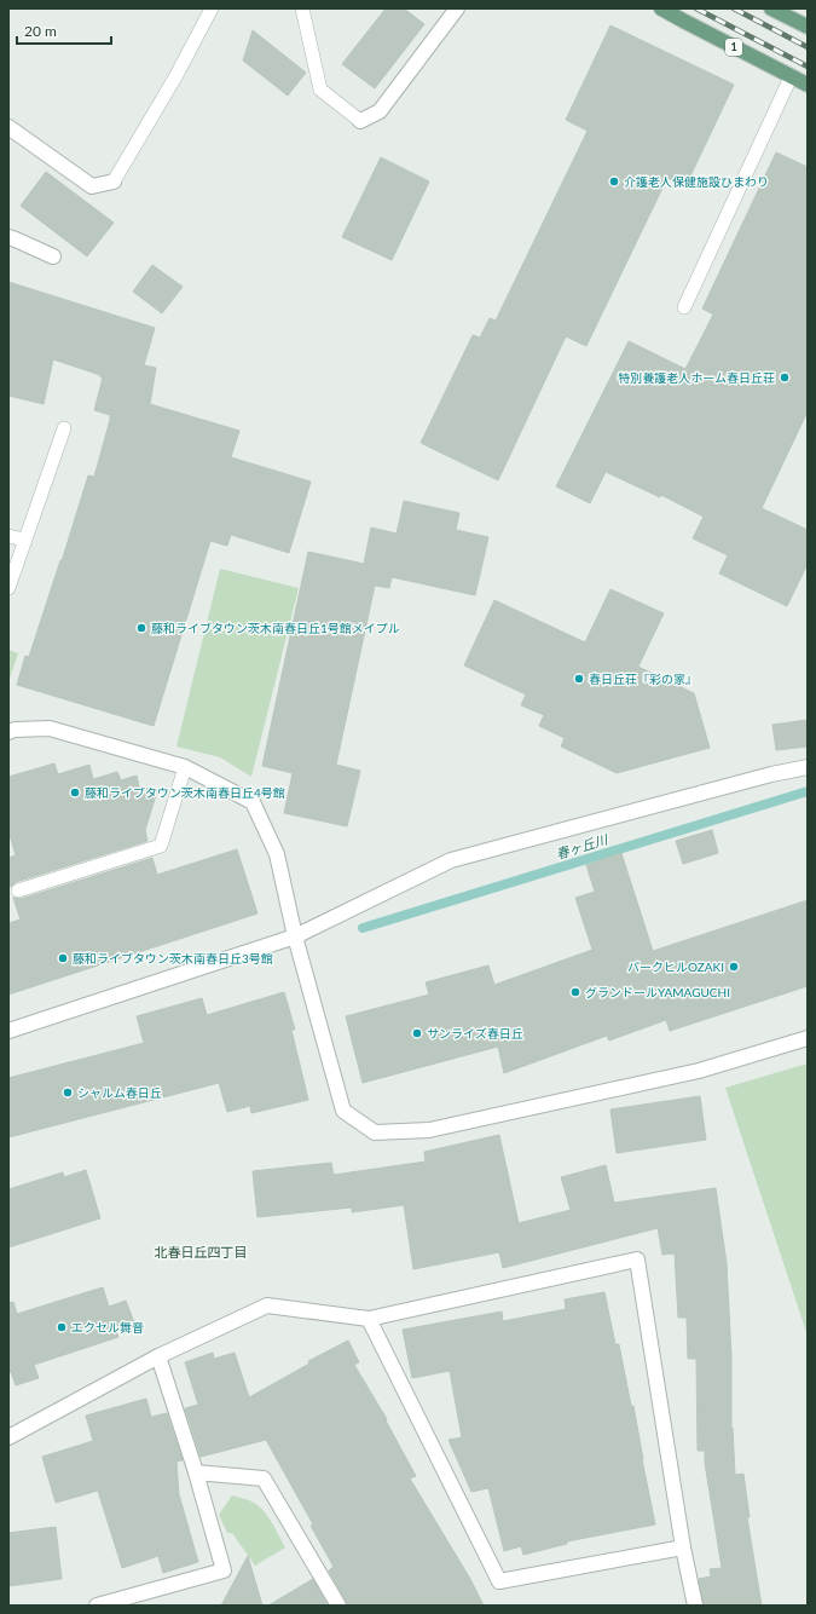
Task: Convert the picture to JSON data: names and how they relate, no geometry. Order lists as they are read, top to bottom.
{
  "streets": {
    "main road": ["1"]
  },
  "districts": ["北春日丘四丁目"],
  "water": ["春ヶ丘川"],
  "places": [
    "介護老人保健施設ひまわり",
    "特別養護老人ホーム春日丘荘",
    "藤和ライブタウン茨木南春日丘1号館メイプル",
    "春日丘荘『彩の家』",
    "藤和ライブタウン茨木南春日丘4号館",
    "藤和ライブタウン茨木南春日丘3号館",
    "パークヒルOZAKI",
    "グランドールYAMAGUCHI",
    "サンライズ春日丘",
    "シャルム春日丘",
    "エクセル舞音"
  ],
  "scale_bar": "20 m"
}
